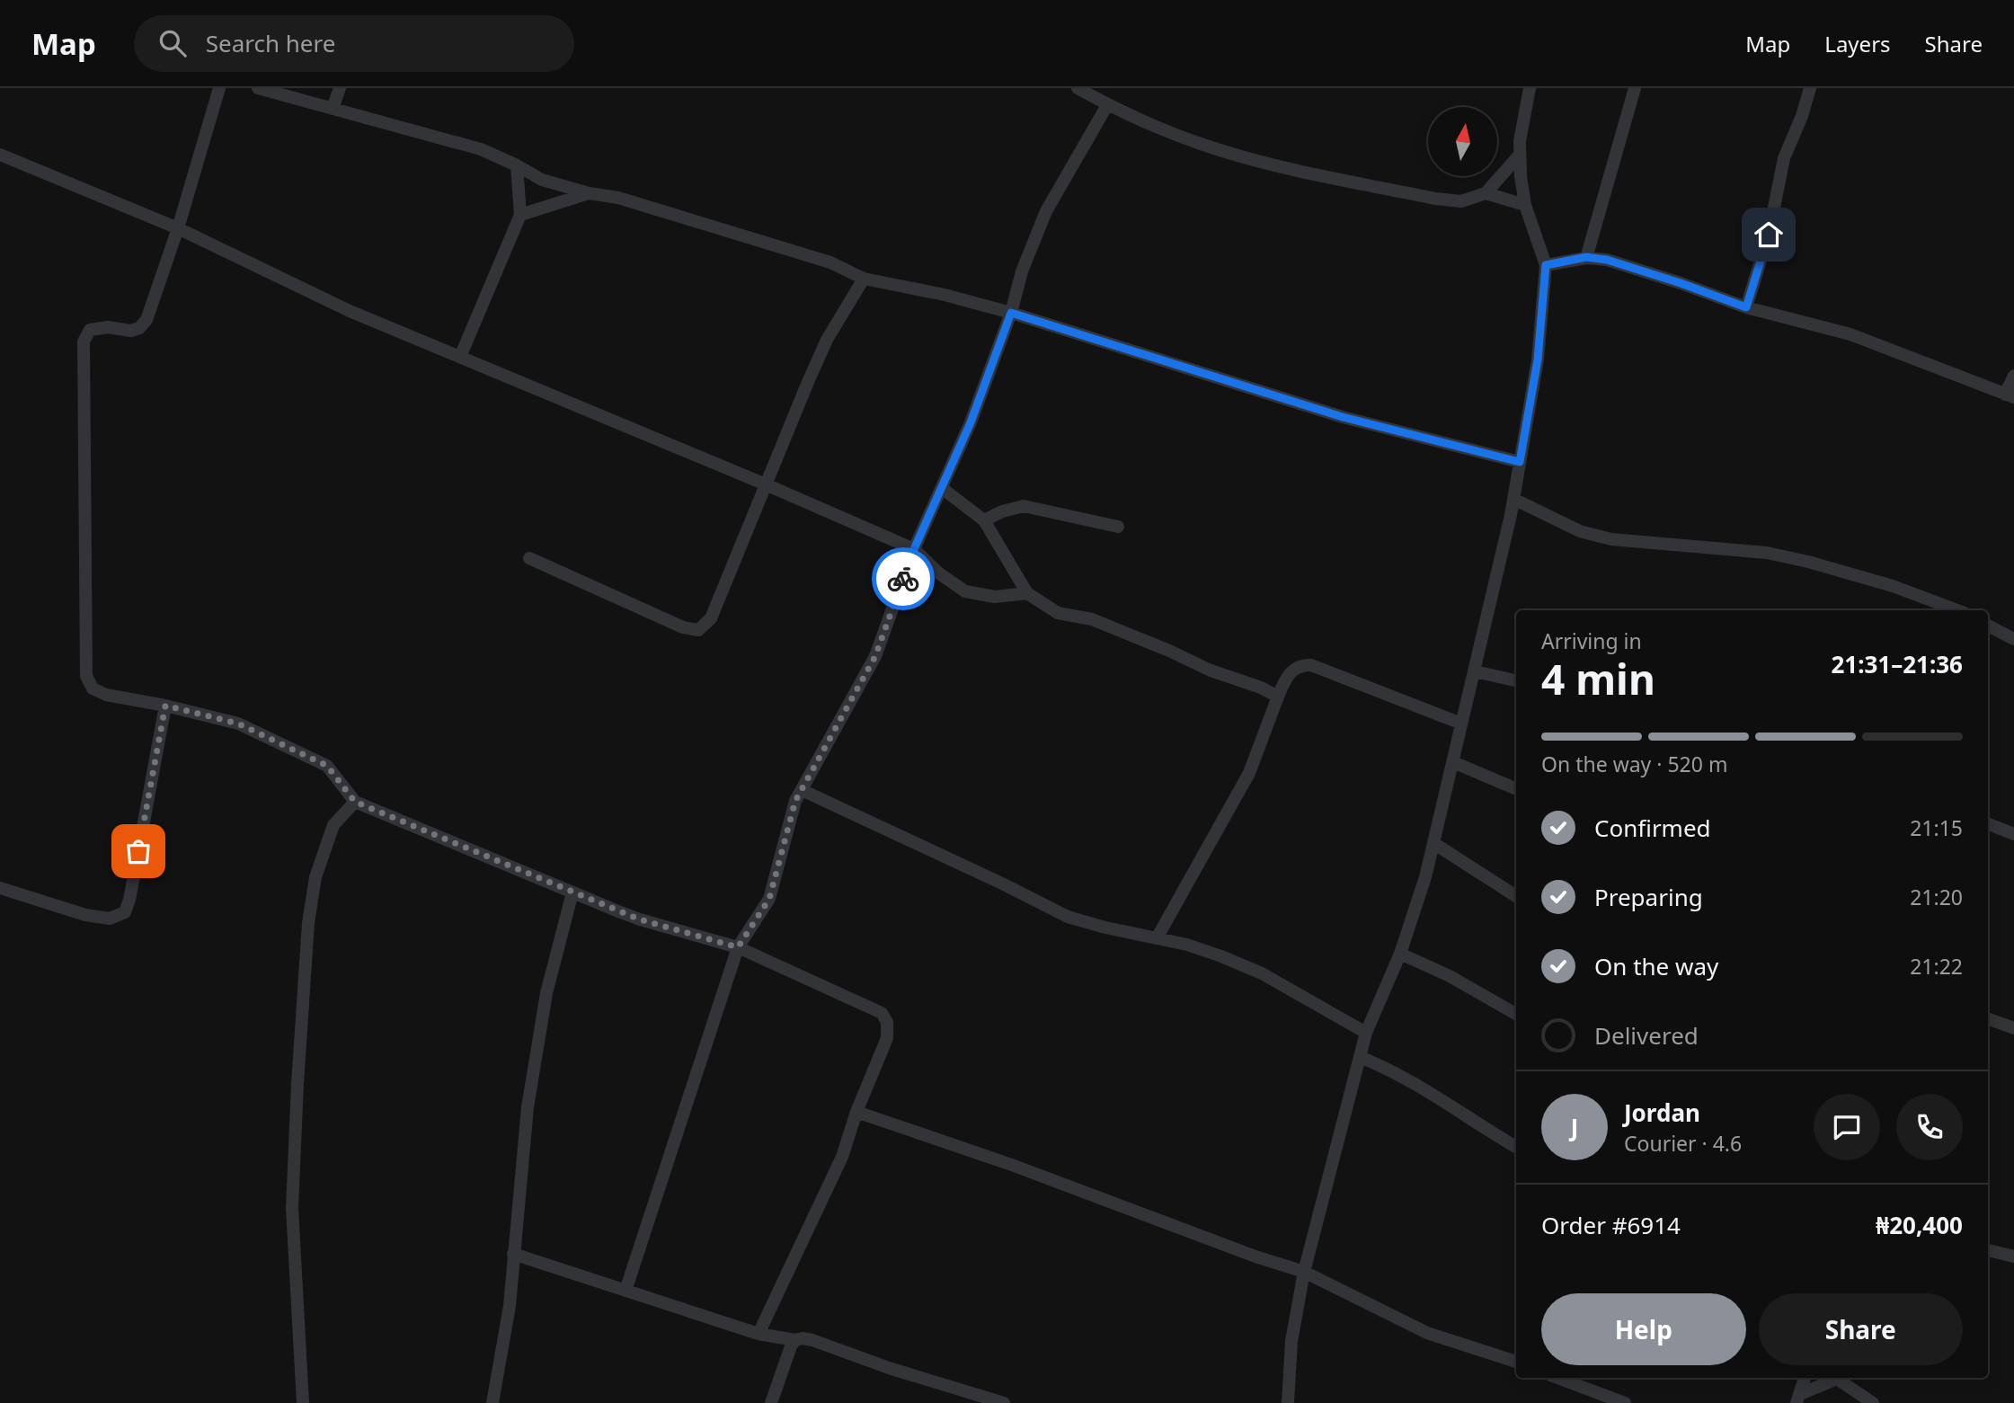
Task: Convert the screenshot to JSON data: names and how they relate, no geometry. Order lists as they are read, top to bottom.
{
  "north": "top",
  "page": {
    "header": "Map",
    "search": "Search here",
    "nav": ["Map", "Layers", "Share"],
    "heading": ["4 min", "Arriving in", "21:31–21:36"],
    "panel": [
      "Jordan",
      "Courier · 4.6",
      "Order #6914",
      "₦20,400"
    ],
    "bar": "On the way · 520 m",
    "list": [
      ["Confirmed", "21:15"],
      ["Preparing", "21:20"],
      ["On the way", "21:22"],
      "Delivered"
    ],
    "round": "J",
    "buttons": ["Help", "Share"]
  }
}
